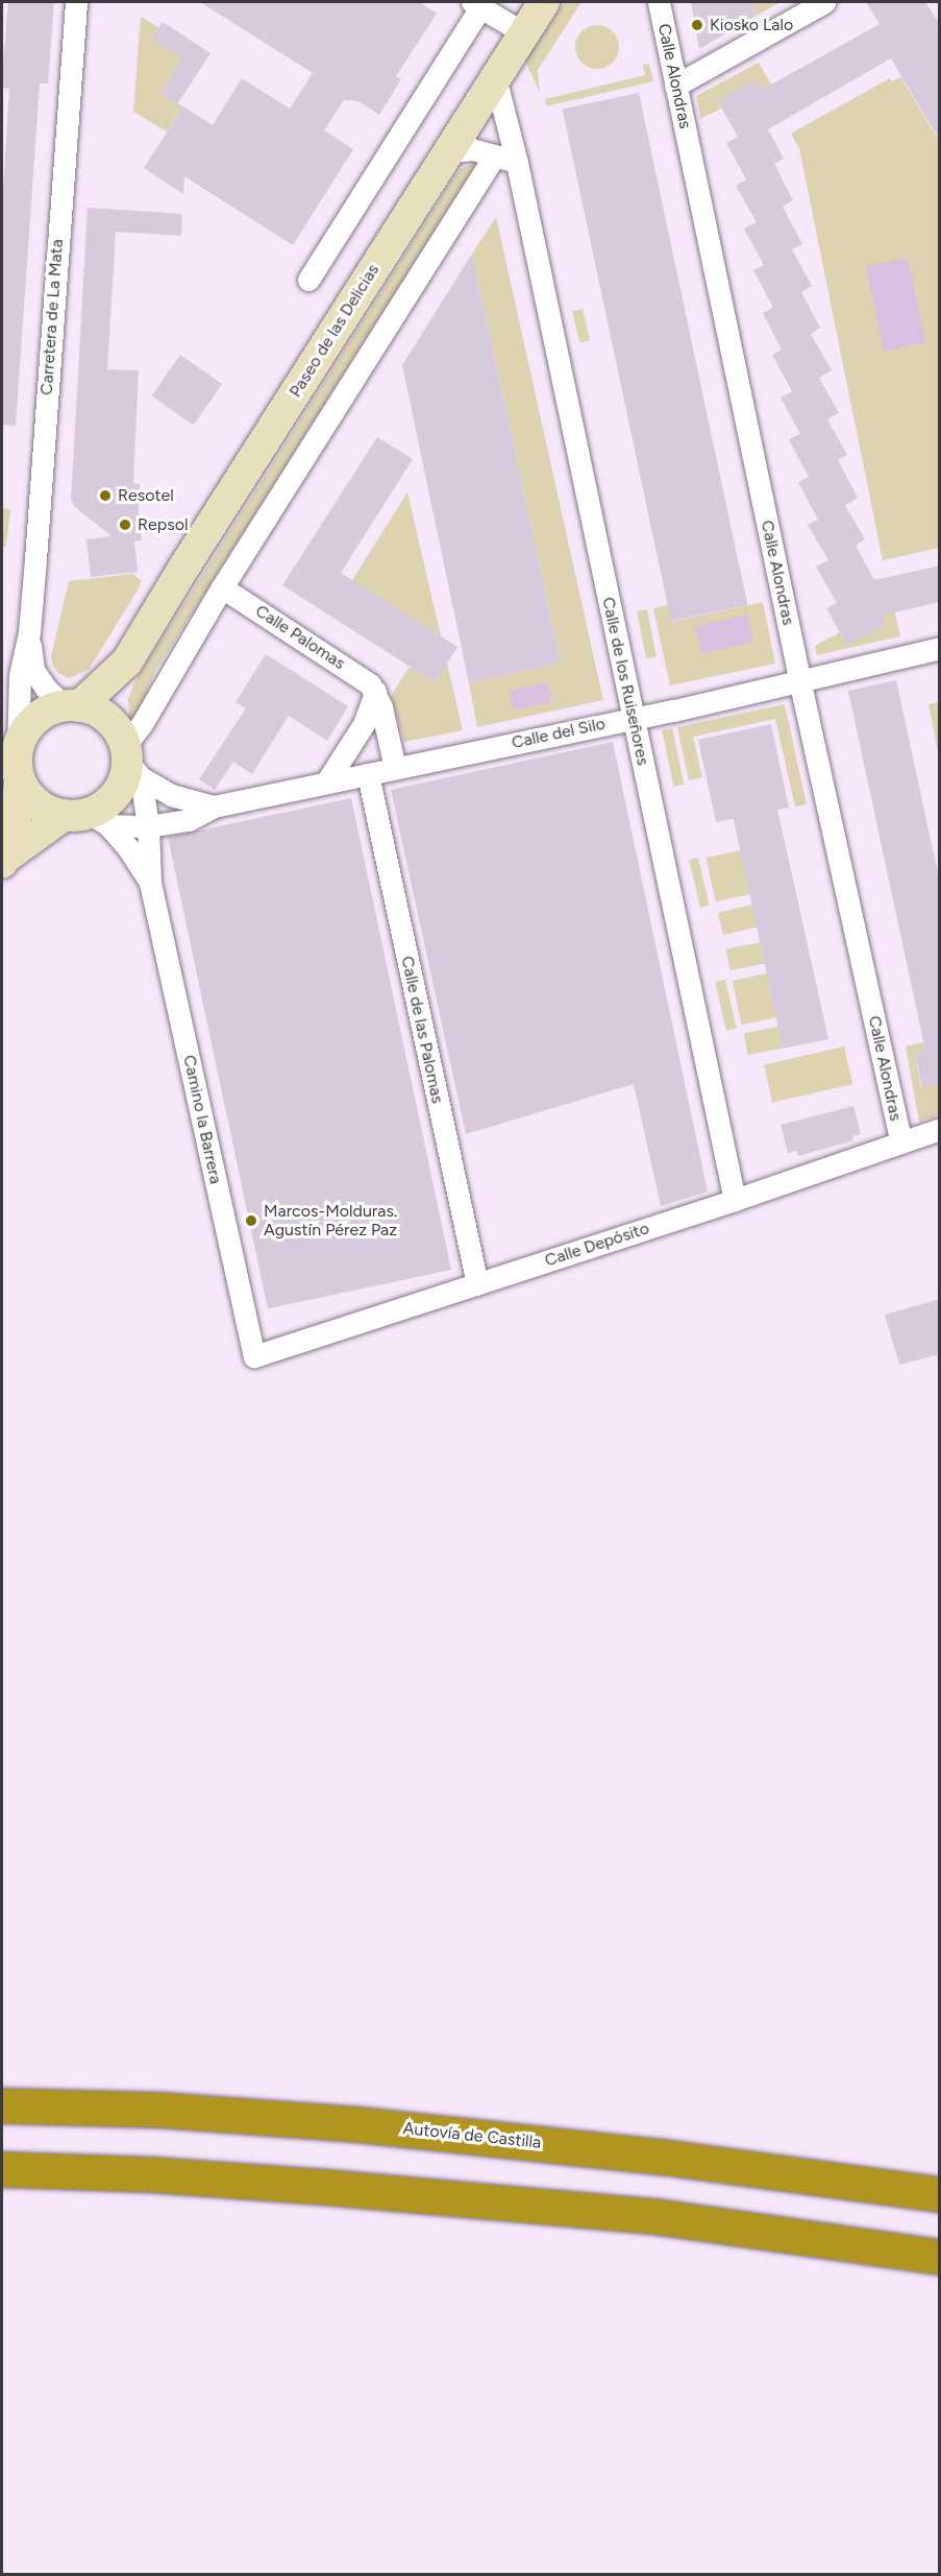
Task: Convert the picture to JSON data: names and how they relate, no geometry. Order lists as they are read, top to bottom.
{
  "streets": {
    "highway": ["Autovía de Castilla"],
    "main road": ["Paseo de las Delicias"],
    "street": [
      "Calle Alondras",
      "Carretera de La Mata",
      "Calle Palomas",
      "Calle de los Ruiseñores",
      "Calle del Silo",
      "Calle de las Palomas",
      "Camino la Barrera",
      "Calle Depósito"
    ]
  },
  "crossings": [
    ["Calle Alondras", "Calle del Silo"],
    ["Calle Alondras", "Calle Depósito"],
    ["Carretera de La Mata", "Paseo de las Delicias"],
    ["Carretera de La Mata", "Calle del Silo"],
    ["Carretera de La Mata", "Camino la Barrera"],
    ["Paseo de las Delicias", "Calle de los Ruiseñores"],
    ["Paseo de las Delicias", "Calle del Silo"],
    ["Paseo de las Delicias", "Camino la Barrera"],
    ["Calle de los Ruiseñores", "Calle del Silo"],
    ["Calle de los Ruiseñores", "Calle Depósito"],
    ["Calle del Silo", "Calle de las Palomas"],
    ["Calle del Silo", "Camino la Barrera"],
    ["Calle de las Palomas", "Calle Depósito"],
    ["Camino la Barrera", "Calle Depósito"]
  ],
  "places": [
    "Kiosko Lalo",
    "Resotel",
    "Repsol",
    "Marcos-Molduras. Agustín Pérez Paz"
  ]
}
